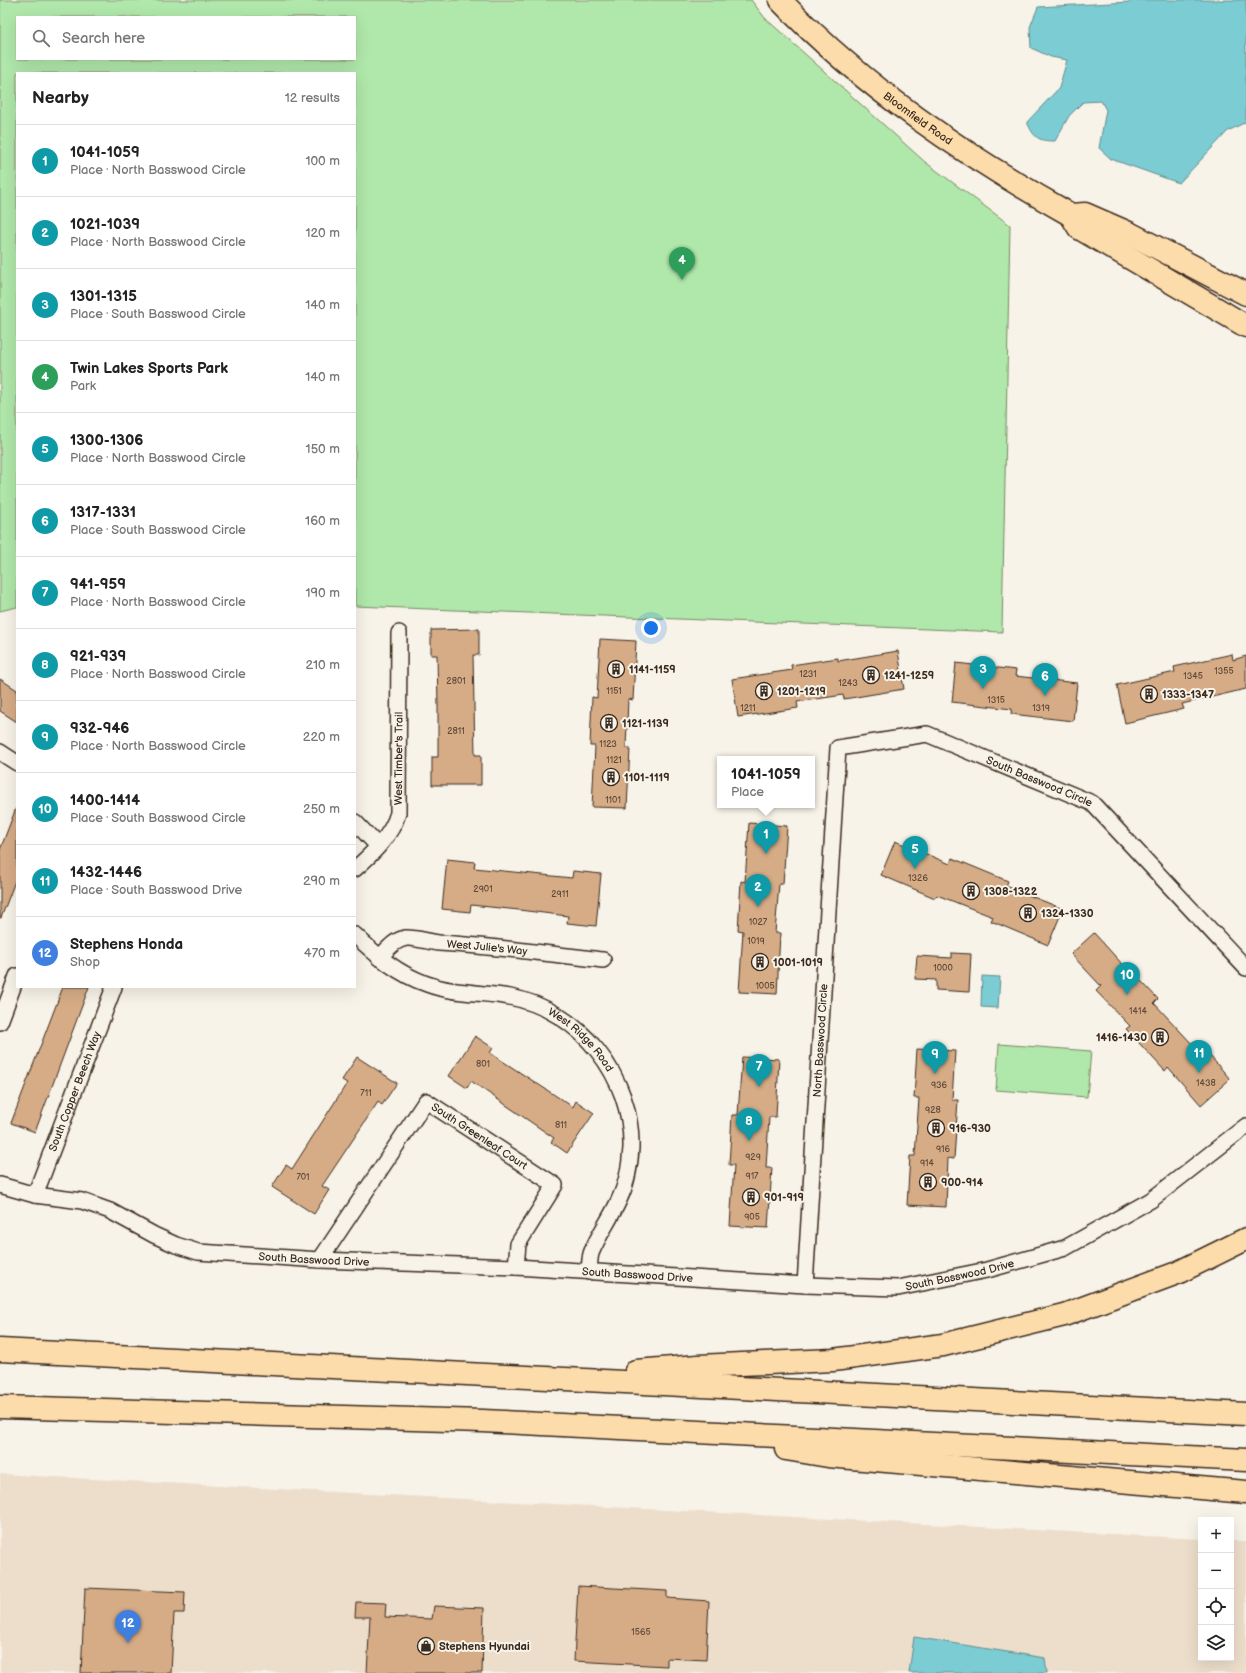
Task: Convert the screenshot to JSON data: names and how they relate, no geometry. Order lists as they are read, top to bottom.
{
  "streets": {
    "main road": ["Bloomfield Road"],
    "street": [
      "West Timber's Trail",
      "South Basswood Circle",
      "West Julie's Way",
      "North Basswood Circle",
      "West Ridge Road",
      "South Copper Beech Way",
      "South Greenleaf Court",
      "South Basswood Drive"
    ]
  },
  "crossings": [
    ["South Basswood Circle", "North Basswood Circle"],
    ["West Julie's Way", "West Ridge Road"],
    ["North Basswood Circle", "South Basswood Drive"],
    ["West Ridge Road", "South Basswood Drive"],
    ["South Copper Beech Way", "South Basswood Drive"],
    ["South Greenleaf Court", "South Basswood Drive"]
  ],
  "places": {
    "building": [
      "1141-1159",
      "1241-1259",
      "1201-1219",
      "1333-1347",
      "1121-1139",
      "1101-1119",
      "1308-1322",
      "1324-1330",
      "1001-1019",
      "1416-1430",
      "916-930",
      "900-914",
      "901-919"
    ],
    "shop": ["Stephens Hyundai"]
  },
  "house_numbers": [
    "1355",
    "1231",
    "1345",
    "2801",
    "1243",
    "1151",
    "1315",
    "1211",
    "1319",
    "2811",
    "1123",
    "1121",
    "1101",
    "1326",
    "2901",
    "2911",
    "1027",
    "1019",
    "1000",
    "1005",
    "1414",
    "801",
    "1438",
    "936",
    "711",
    "928",
    "811",
    "916",
    "929",
    "914",
    "917",
    "701",
    "905",
    "1565"
  ],
  "page": {
    "search": "Search here",
    "heading": ["Nearby", "12 results"],
    "list": [
      {
        "mark": "1",
        "name": "1041-1059",
        "note": "Place · North Basswood Circle",
        "value": "100 m"
      },
      {
        "mark": "2",
        "name": "1021-1039",
        "note": "Place · North Basswood Circle",
        "value": "120 m"
      },
      {
        "mark": "3",
        "name": "1301-1315",
        "note": "Place · South Basswood Circle",
        "value": "140 m"
      },
      {
        "mark": "4",
        "name": "Twin Lakes Sports Park",
        "note": "Park",
        "value": "140 m"
      },
      {
        "mark": "5",
        "name": "1300-1306",
        "note": "Place · North Basswood Circle",
        "value": "150 m"
      },
      {
        "mark": "6",
        "name": "1317-1331",
        "note": "Place · South Basswood Circle",
        "value": "160 m"
      },
      {
        "mark": "7",
        "name": "941-959",
        "note": "Place · North Basswood Circle",
        "value": "190 m"
      },
      {
        "mark": "8",
        "name": "921-939",
        "note": "Place · North Basswood Circle",
        "value": "210 m"
      },
      {
        "mark": "9",
        "name": "932-946",
        "note": "Place · North Basswood Circle",
        "value": "220 m"
      },
      {
        "mark": "10",
        "name": "1400-1414",
        "note": "Place · South Basswood Circle",
        "value": "250 m"
      },
      {
        "mark": "11",
        "name": "1432-1446",
        "note": "Place · South Basswood Drive",
        "value": "290 m"
      },
      {
        "mark": "12",
        "name": "Stephens Honda",
        "note": "Shop",
        "value": "470 m"
      }
    ],
    "pins": [
      "4",
      "3",
      "6",
      "1",
      "5",
      "2",
      "10",
      "11",
      "9",
      "7",
      "8",
      "12"
    ],
    "popup": ["1041-1059", "Place"],
    "map_buttons": ["+", "−"]
  }
}
